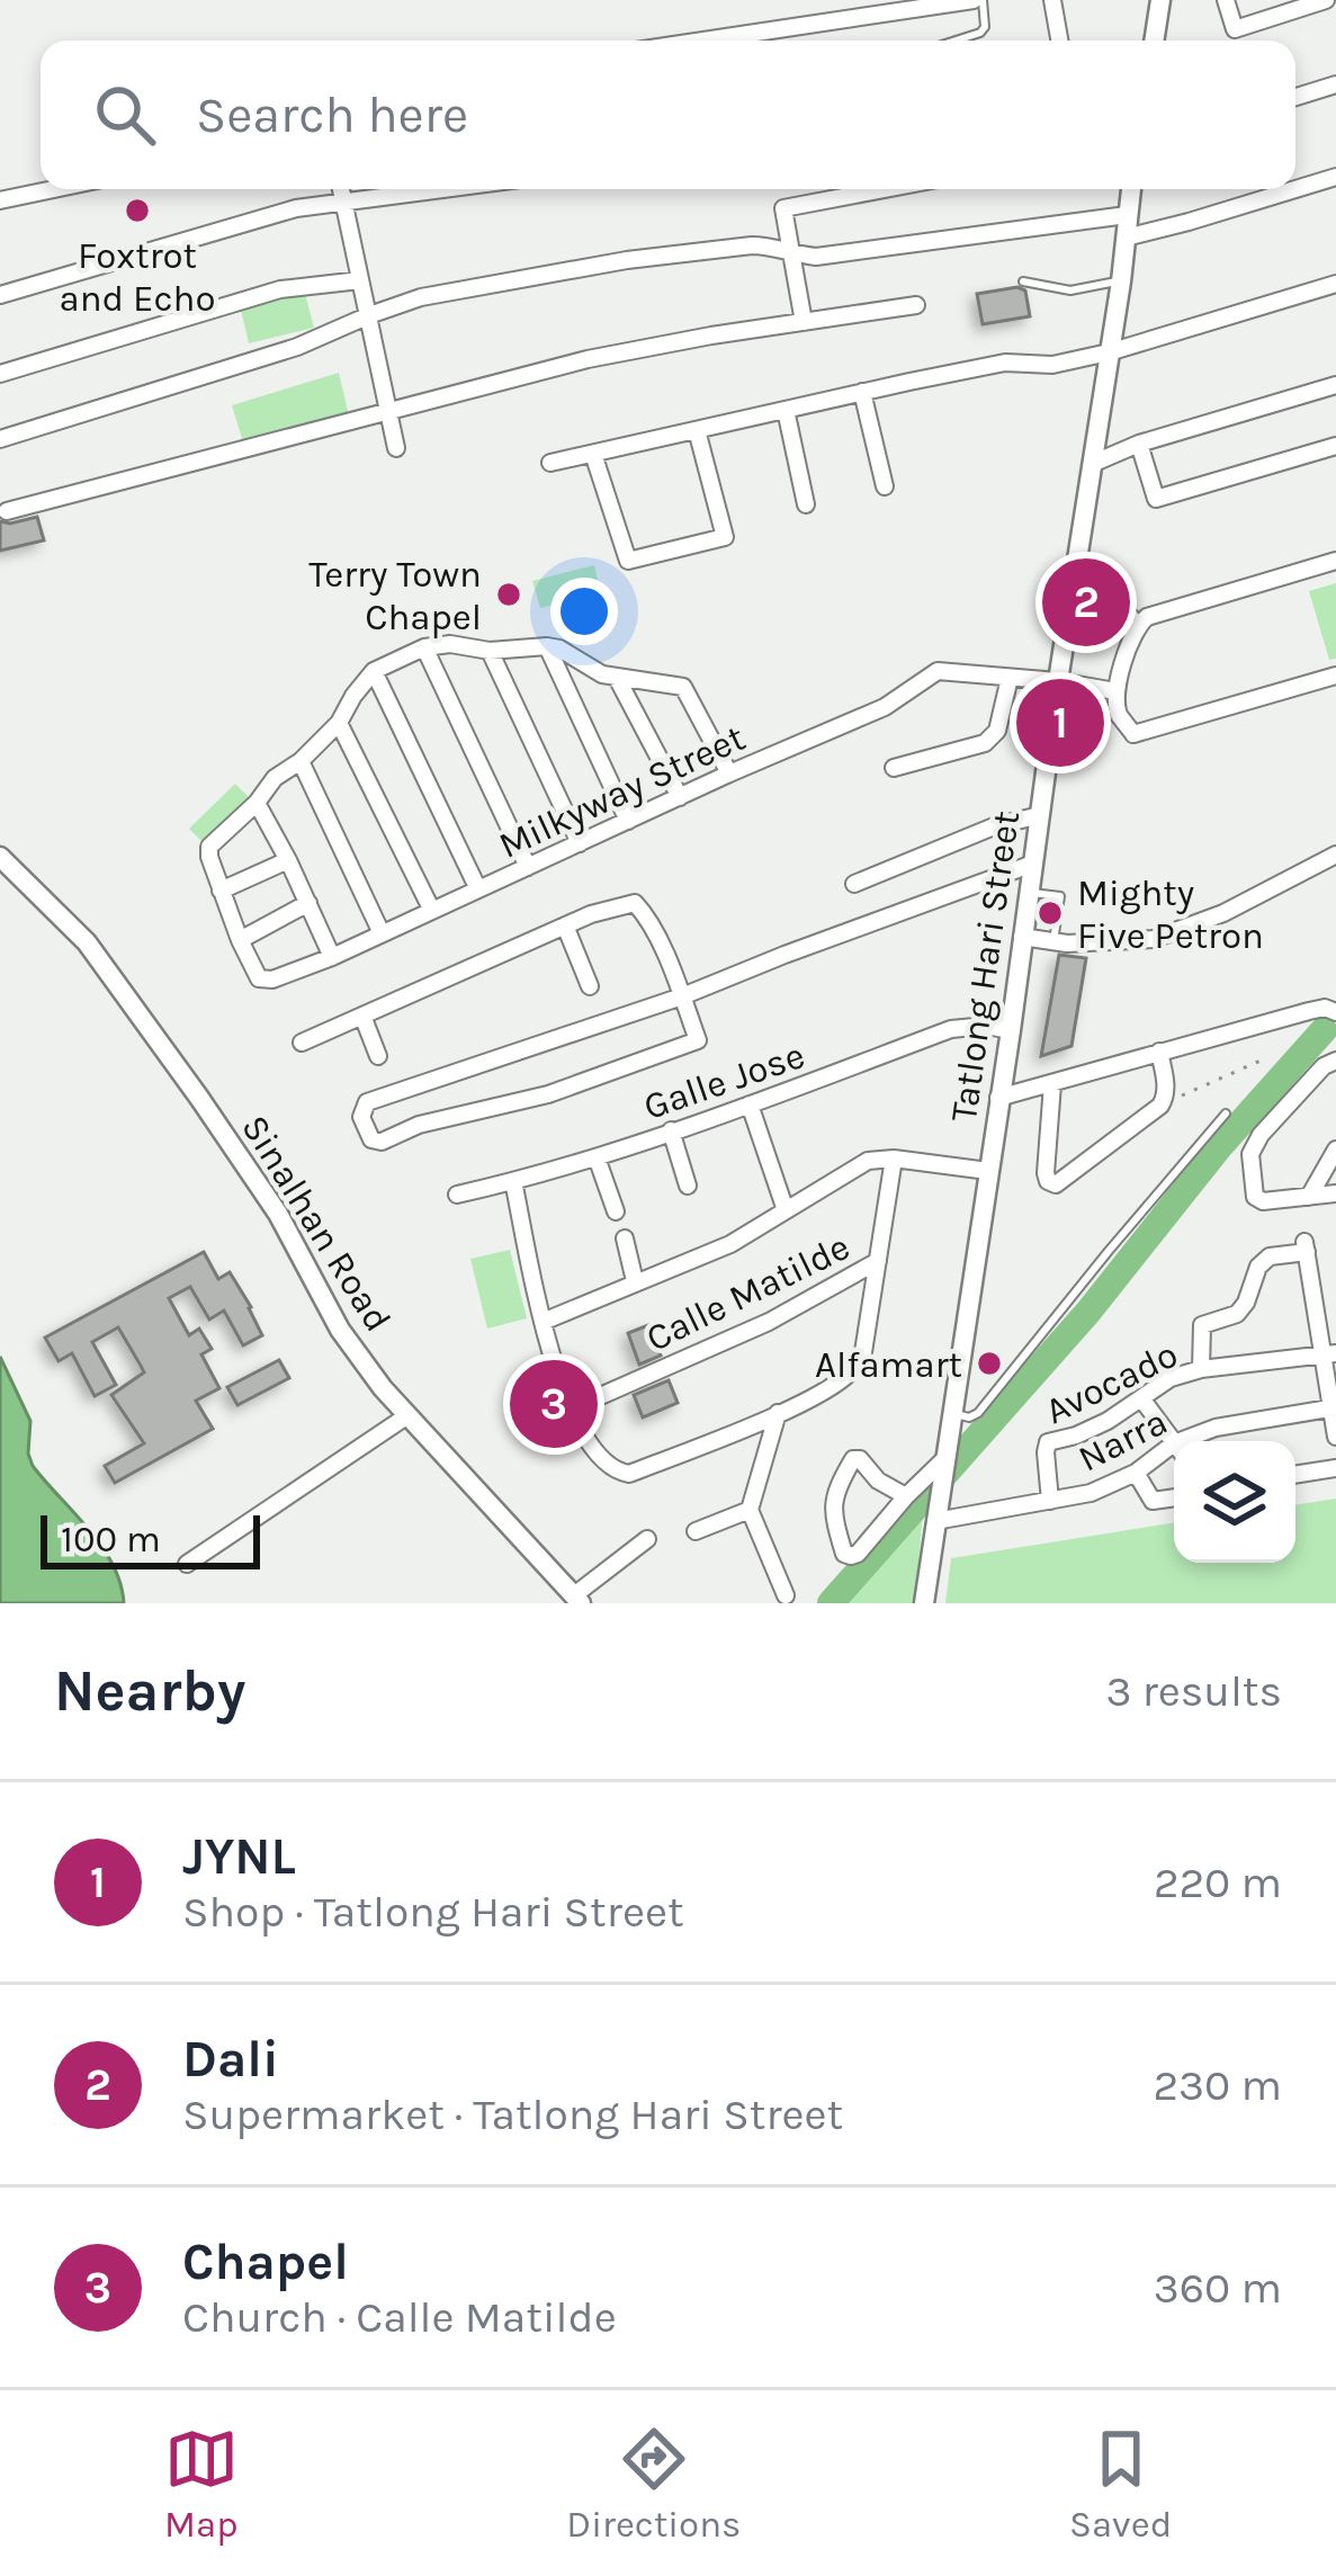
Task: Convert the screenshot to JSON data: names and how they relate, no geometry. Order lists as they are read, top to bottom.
{
  "streets": {
    "street": [
      "Milkyway Street",
      "Tatlong Hari Street",
      "Galle Jose",
      "Sinalhan Road",
      "Calle Matilde",
      "Avocado",
      "Narra"
    ]
  },
  "crossings": [
    ["Milkyway Street", "Tatlong Hari Street"],
    ["Tatlong Hari Street", "Galle Jose"],
    ["Tatlong Hari Street", "Narra"],
    ["Avocado", "Narra"]
  ],
  "places": [
    "Foxtrot and Echo",
    "Terry Town Chapel",
    "Mighty Five Petron",
    "Alfamart"
  ],
  "scale_bar": "100 m",
  "page": {
    "search": "Search here",
    "pins": ["2", "1", "3"],
    "scale": "100 m",
    "heading": ["Nearby", "3 results"],
    "list": [
      {
        "mark": "1",
        "name": "JYNL",
        "note": "Shop · Tatlong Hari Street",
        "value": "220 m"
      },
      {
        "mark": "2",
        "name": "Dali",
        "note": "Supermarket · Tatlong Hari Street",
        "value": "230 m"
      },
      {
        "mark": "3",
        "name": "Chapel",
        "note": "Church · Calle Matilde",
        "value": "360 m"
      }
    ],
    "nav": ["Map", "Directions", "Saved"]
  }
}
